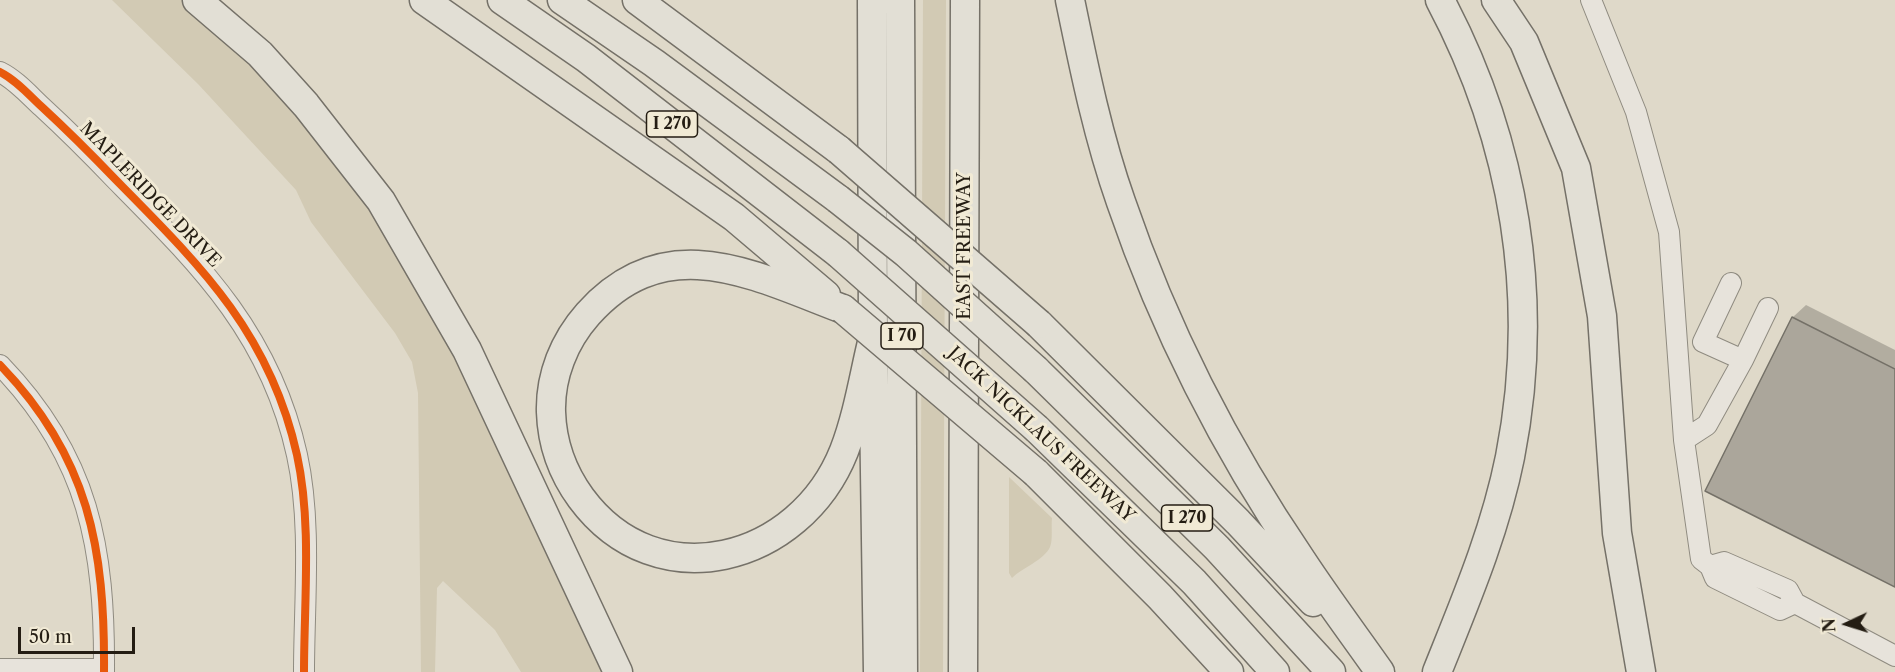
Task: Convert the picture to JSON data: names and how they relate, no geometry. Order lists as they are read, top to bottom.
{
  "streets": {
    "highway": [
      "I 270",
      "EAST FREEWAY",
      "I 70",
      "JACK NICKLAUS FREEWAY"
    ],
    "street": ["MAPLERIDGE DRIVE"]
  },
  "scale_bar": "50 m",
  "north": "left"
}
